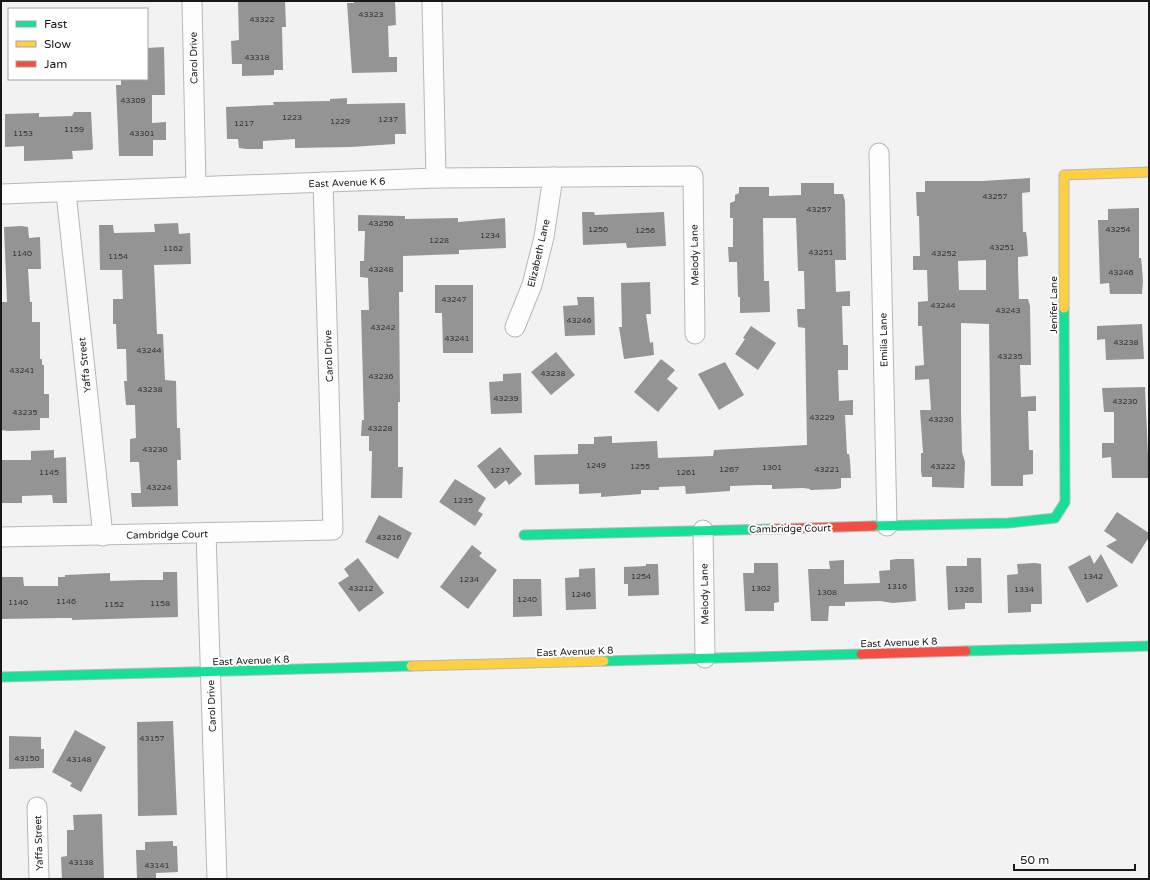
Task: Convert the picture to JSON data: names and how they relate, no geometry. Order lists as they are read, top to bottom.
{
  "streets": {
    "street": [
      "Carol Drive",
      "East Avenue K 6",
      "Elizabeth Lane",
      "Melody Lane",
      "Jenifer Lane",
      "Emilia Lane",
      "Yaffa Street",
      "Cambridge Court",
      "East Avenue K 8"
    ]
  },
  "crossings": [
    ["Carol Drive", "East Avenue K 6"],
    ["Carol Drive", "Cambridge Court"],
    ["Carol Drive", "East Avenue K 8"],
    ["East Avenue K 6", "Elizabeth Lane"],
    ["East Avenue K 6", "Melody Lane"],
    ["East Avenue K 6", "Yaffa Street"],
    ["Melody Lane", "Cambridge Court"],
    ["Melody Lane", "East Avenue K 8"],
    ["Jenifer Lane", "Cambridge Court"],
    ["Emilia Lane", "Cambridge Court"],
    ["Yaffa Street", "Cambridge Court"]
  ],
  "house_numbers": [
    "43323",
    "43322",
    "43318",
    "43309",
    "1223",
    "1237",
    "1229",
    "1217",
    "1159",
    "1153",
    "43301",
    "43257",
    "43257",
    "43256",
    "1250",
    "43254",
    "1256",
    "1234",
    "1228",
    "43251",
    "1162",
    "43251",
    "1140",
    "43252",
    "1154",
    "43248",
    "43246",
    "43247",
    "43244",
    "43243",
    "43246",
    "43242",
    "43241",
    "43238",
    "43244",
    "43235",
    "43241",
    "43238",
    "43236",
    "43238",
    "43239",
    "43230",
    "43235",
    "43229",
    "43230",
    "43228",
    "43230",
    "1249",
    "1255",
    "43222",
    "1301",
    "1267",
    "43221",
    "1237",
    "1145",
    "1261",
    "43224",
    "1235",
    "43216",
    "1254",
    "1342",
    "1234",
    "1316",
    "43212",
    "1302",
    "1326",
    "1334",
    "1308",
    "1246",
    "1240",
    "1146",
    "1140",
    "1158",
    "1152",
    "43157",
    "43150",
    "43148",
    "43138",
    "43141"
  ],
  "legend": ["Fast", "Slow", "Jam"],
  "scale_bar": "50 m"
}
